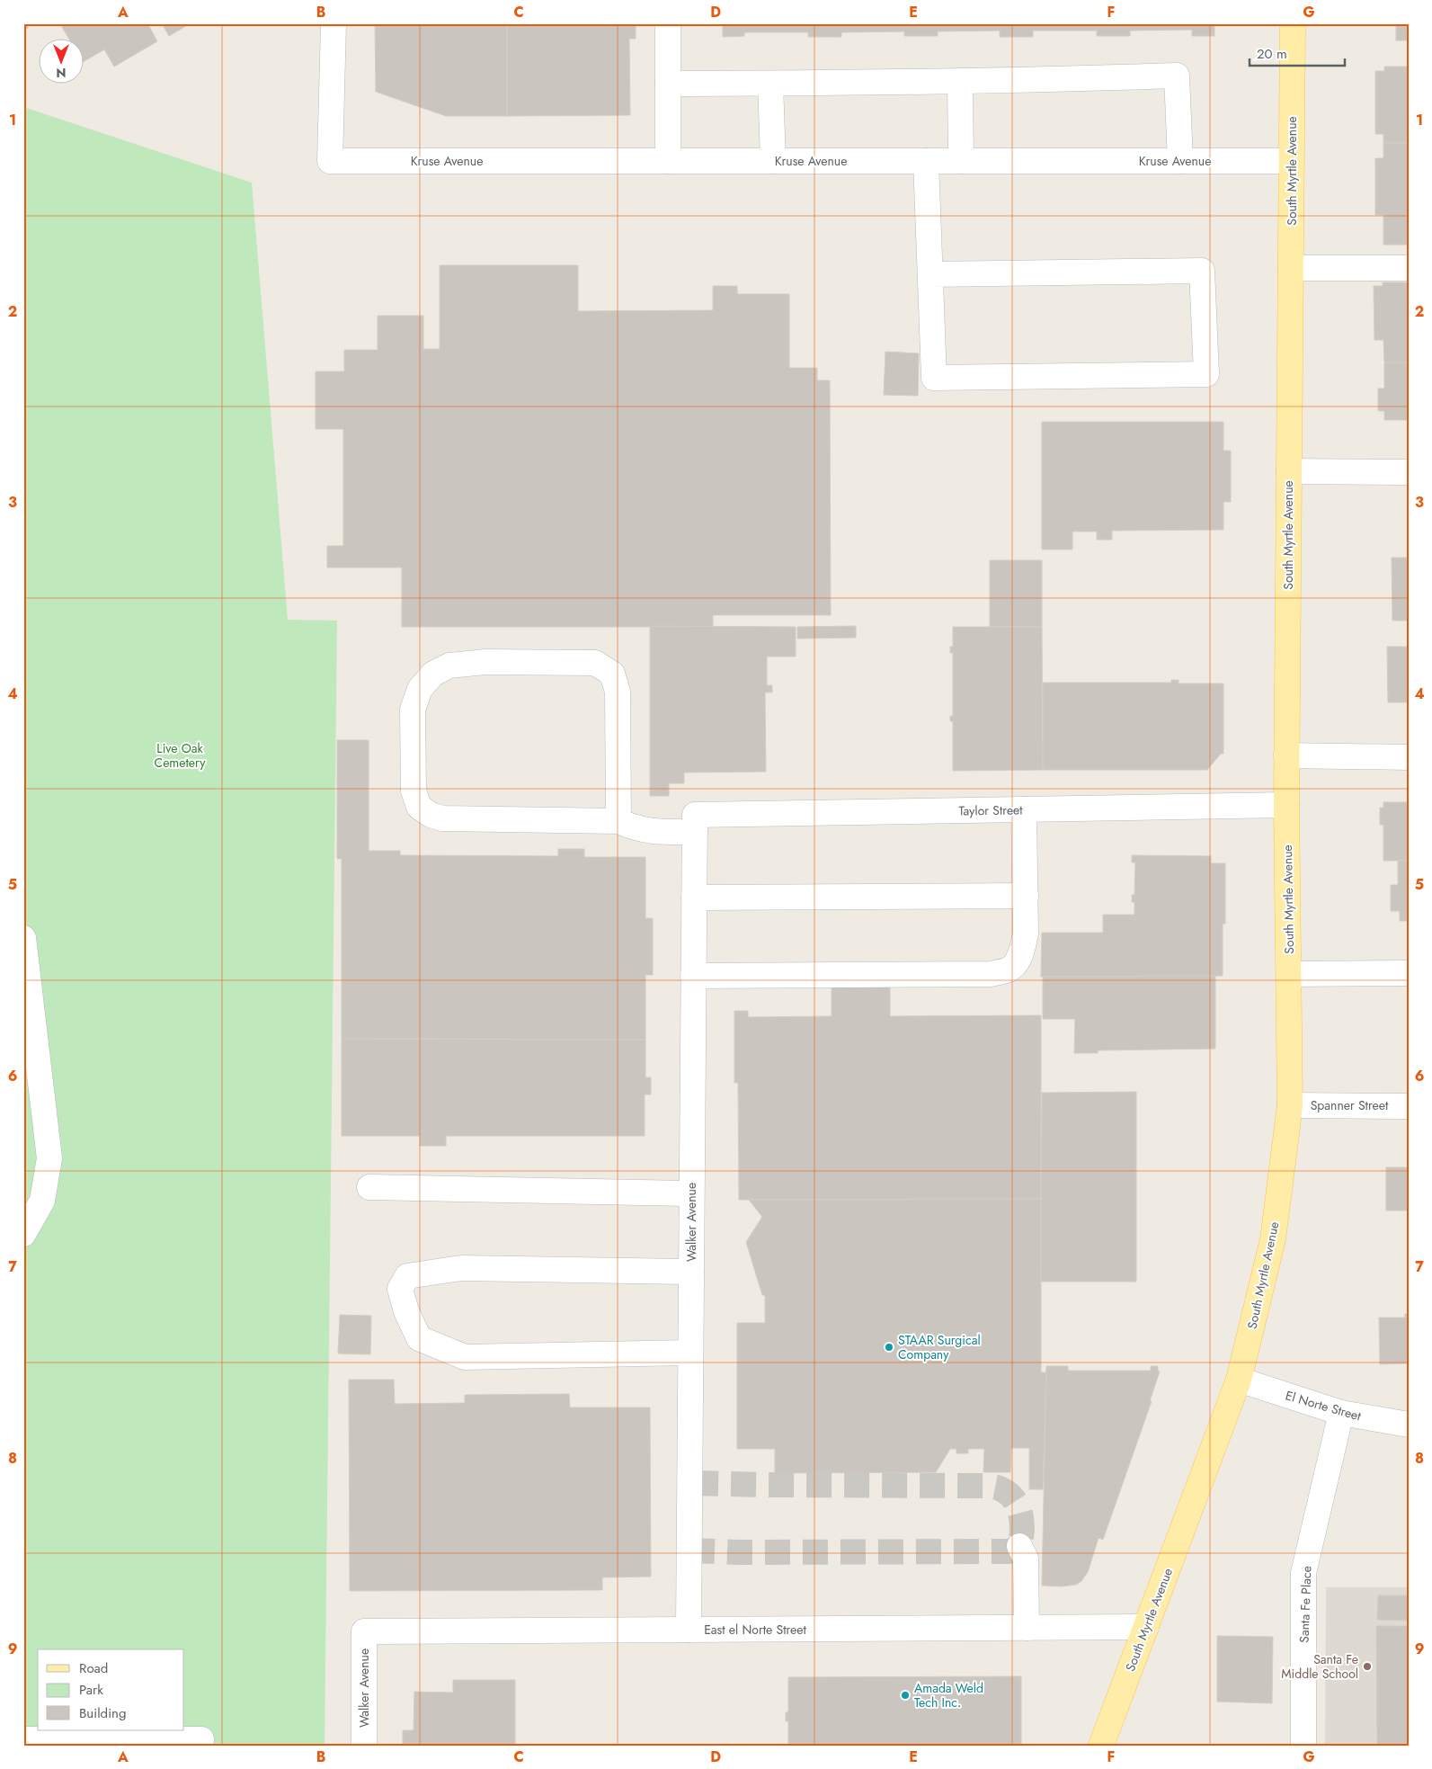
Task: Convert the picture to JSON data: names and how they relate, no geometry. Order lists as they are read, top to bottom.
{
  "streets": {
    "main road": ["South Myrtle Avenue"],
    "street": [
      "Kruse Avenue",
      "Taylor Street",
      "Spanner Street",
      "Walker Avenue",
      "El Norte Street",
      "Santa Fe Place",
      "East el Norte Street"
    ]
  },
  "crossings": [
    ["Kruse Avenue", "South Myrtle Avenue"],
    ["South Myrtle Avenue", "Taylor Street"],
    ["South Myrtle Avenue", "Spanner Street"],
    ["South Myrtle Avenue", "El Norte Street"],
    ["South Myrtle Avenue", "East el Norte Street"],
    ["Taylor Street", "Walker Avenue"],
    ["Walker Avenue", "East el Norte Street"],
    ["El Norte Street", "Santa Fe Place"]
  ],
  "parks": ["Live Oak Cemetery"],
  "places": ["STAAR Surgical Company", "Santa Fe Middle School", "Amada Weld Tech Inc."],
  "legend": ["Road", "Park", "Building"],
  "scale_bar": "20 m",
  "north": "bottom",
  "grid": {
    "columns": [
      "A",
      "B",
      "C",
      "D",
      "E",
      "F",
      "G"
    ],
    "rows": [
      "1",
      "2",
      "3",
      "4",
      "5",
      "6",
      "7",
      "8",
      "9"
    ]
  }
}
